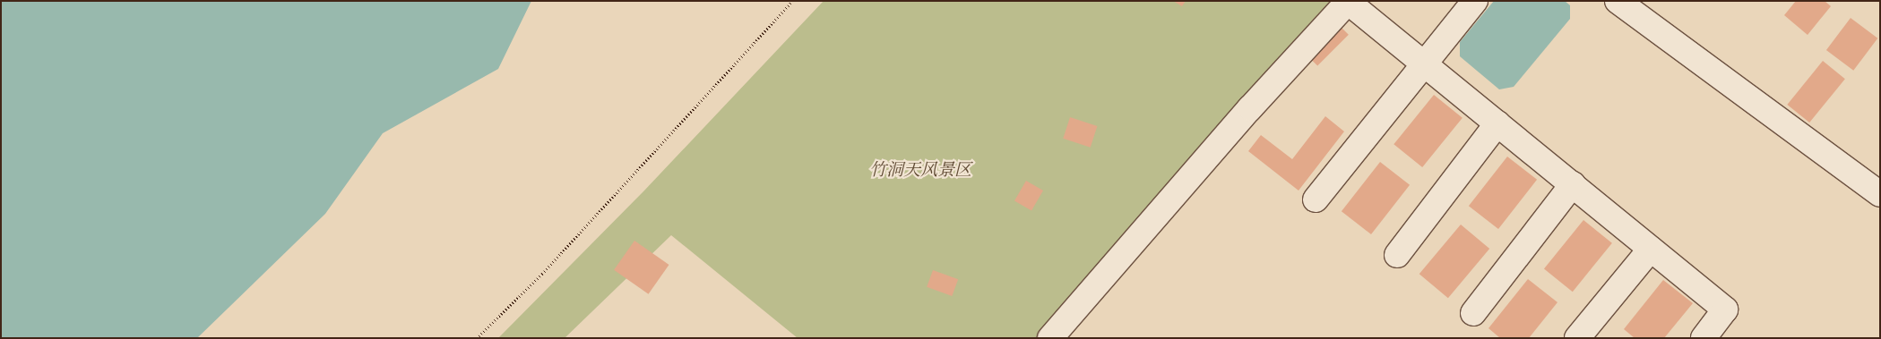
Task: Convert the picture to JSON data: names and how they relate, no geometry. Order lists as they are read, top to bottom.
{
  "parks": ["竹洞天风景区"]
}
